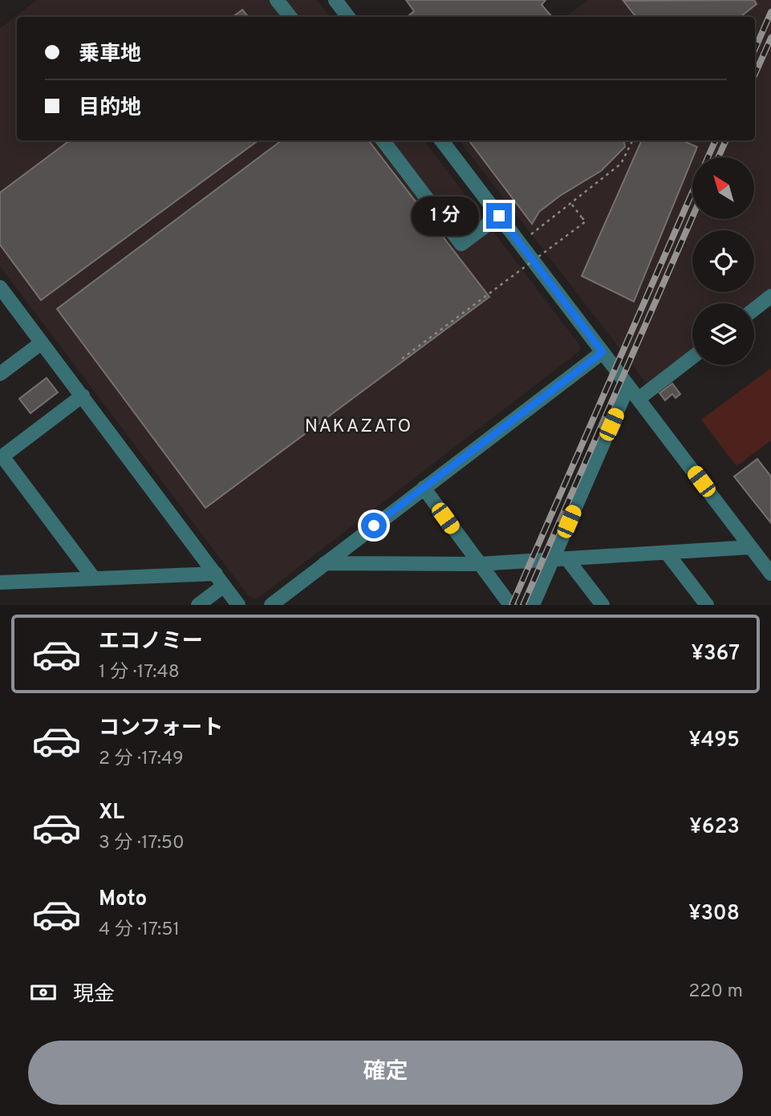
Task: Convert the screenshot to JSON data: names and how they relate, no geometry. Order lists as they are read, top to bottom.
{
  "districts": ["NAKAZATO"],
  "north": "top left",
  "page": {
    "banner": ["乗車地", "目的地"],
    "bubble": "1 分",
    "list": [
      {
        "name": "エコノミー",
        "note": "1 分 · 17:48",
        "value": "¥367"
      },
      {
        "name": "コンフォート",
        "note": "2 分 · 17:49",
        "value": "¥495"
      },
      {
        "name": "XL",
        "note": "3 分 · 17:50",
        "value": "¥623"
      },
      {
        "name": "Moto",
        "note": "4 分 · 17:51",
        "value": "¥308"
      }
    ],
    "pay": ["現金", "220 m"],
    "buttons": "確定"
  }
}
